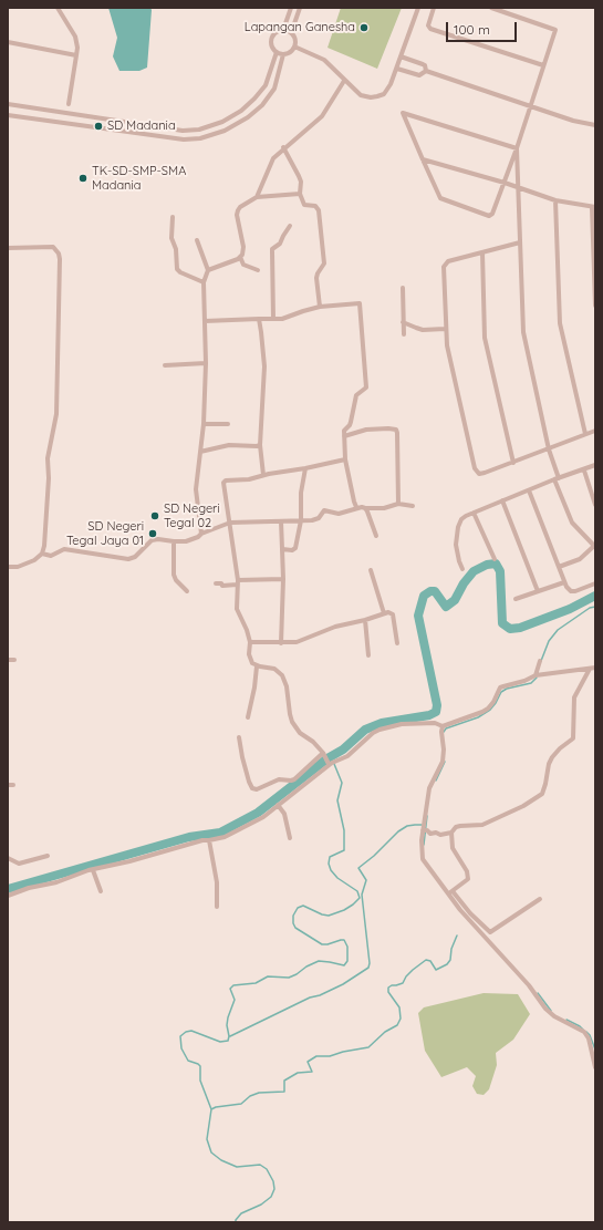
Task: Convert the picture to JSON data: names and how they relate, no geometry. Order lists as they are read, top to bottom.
{
  "places": [
    "Lapangan Ganesha",
    "SD Madania",
    "TK-SD-SMP-SMA Madania",
    "SD Negeri Tegal 02",
    "SD Negeri Tegal Jaya 01"
  ],
  "scale_bar": "100 m"
}
